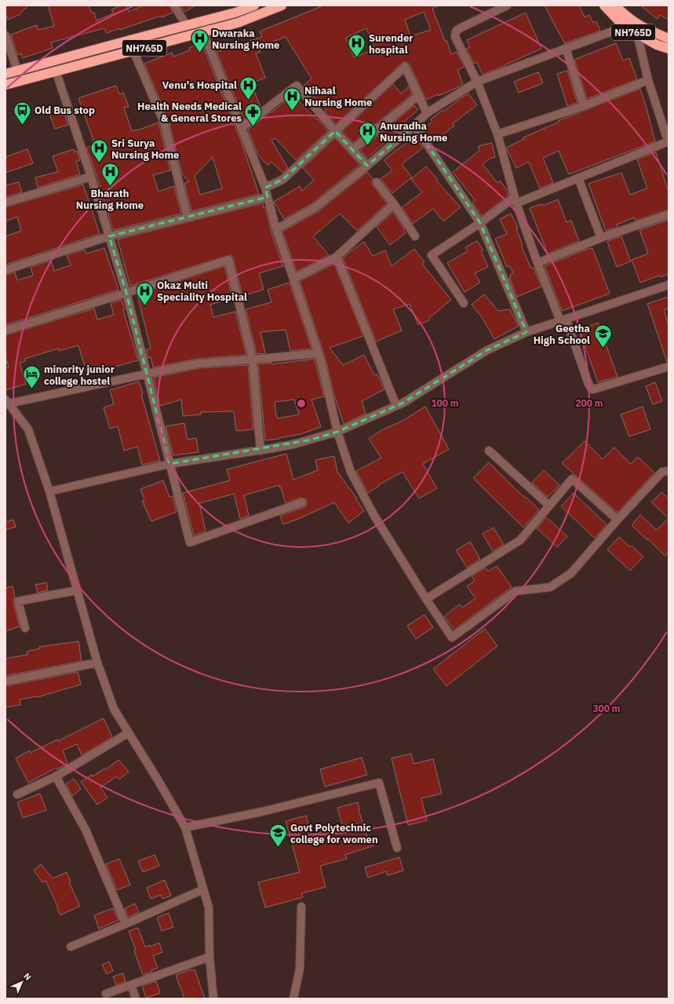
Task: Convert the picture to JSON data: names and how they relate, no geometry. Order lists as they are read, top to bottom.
{
  "streets": {
    "highway": ["NH765D"]
  },
  "places": {
    "hospital": [
      "Dwaraka Nursing Home",
      "Surender hospital",
      "Venu's Hospital",
      "Nihaal Nursing Home",
      "Anuradha Nursing Home",
      "Sri Surya Nursing Home",
      "Bharath Nursing Home",
      "Okaz Multi Speciality Hospital"
    ],
    "bus stop": ["Old Bus stop"],
    "pharmacy": ["Health Needs Medical & General Stores"],
    "school or university": ["Geetha High School", "Govt Polytechnic college for women"],
    "hotel": ["minority junior college hostel"]
  },
  "north": "top right",
  "rings": ["100 m", "200 m", "300 m"]
}
